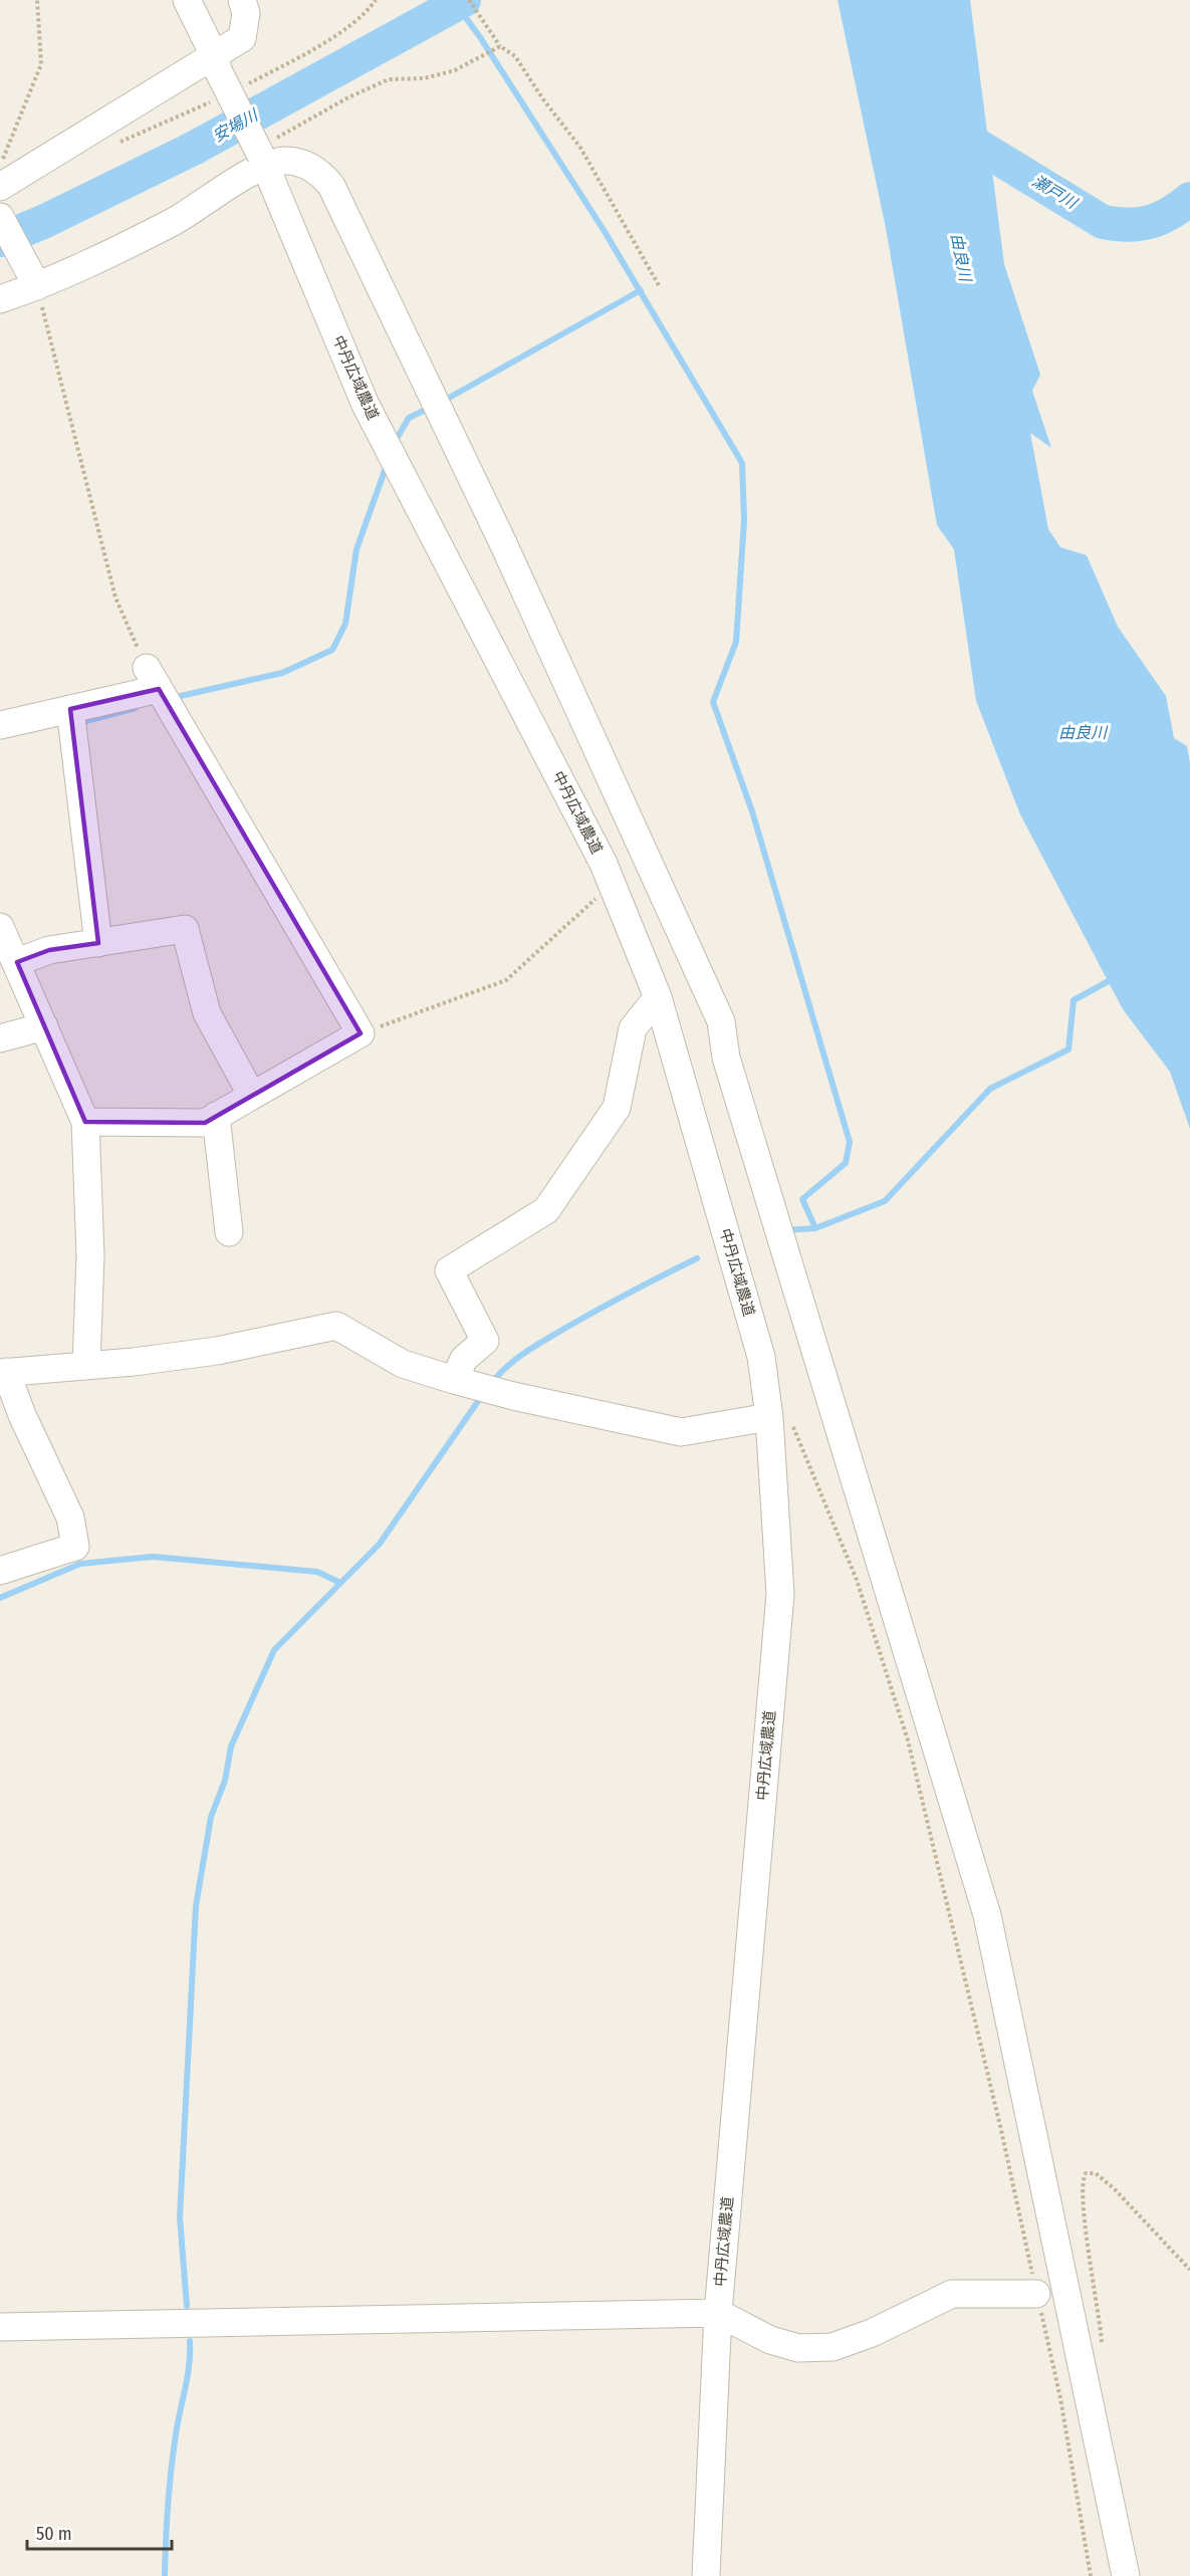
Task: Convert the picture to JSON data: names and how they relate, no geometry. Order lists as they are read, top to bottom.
{
  "streets": {
    "street": ["中丹広域農道"]
  },
  "water": ["安場川", "瀬戸川", "由良川"],
  "scale_bar": "50 m"
}
